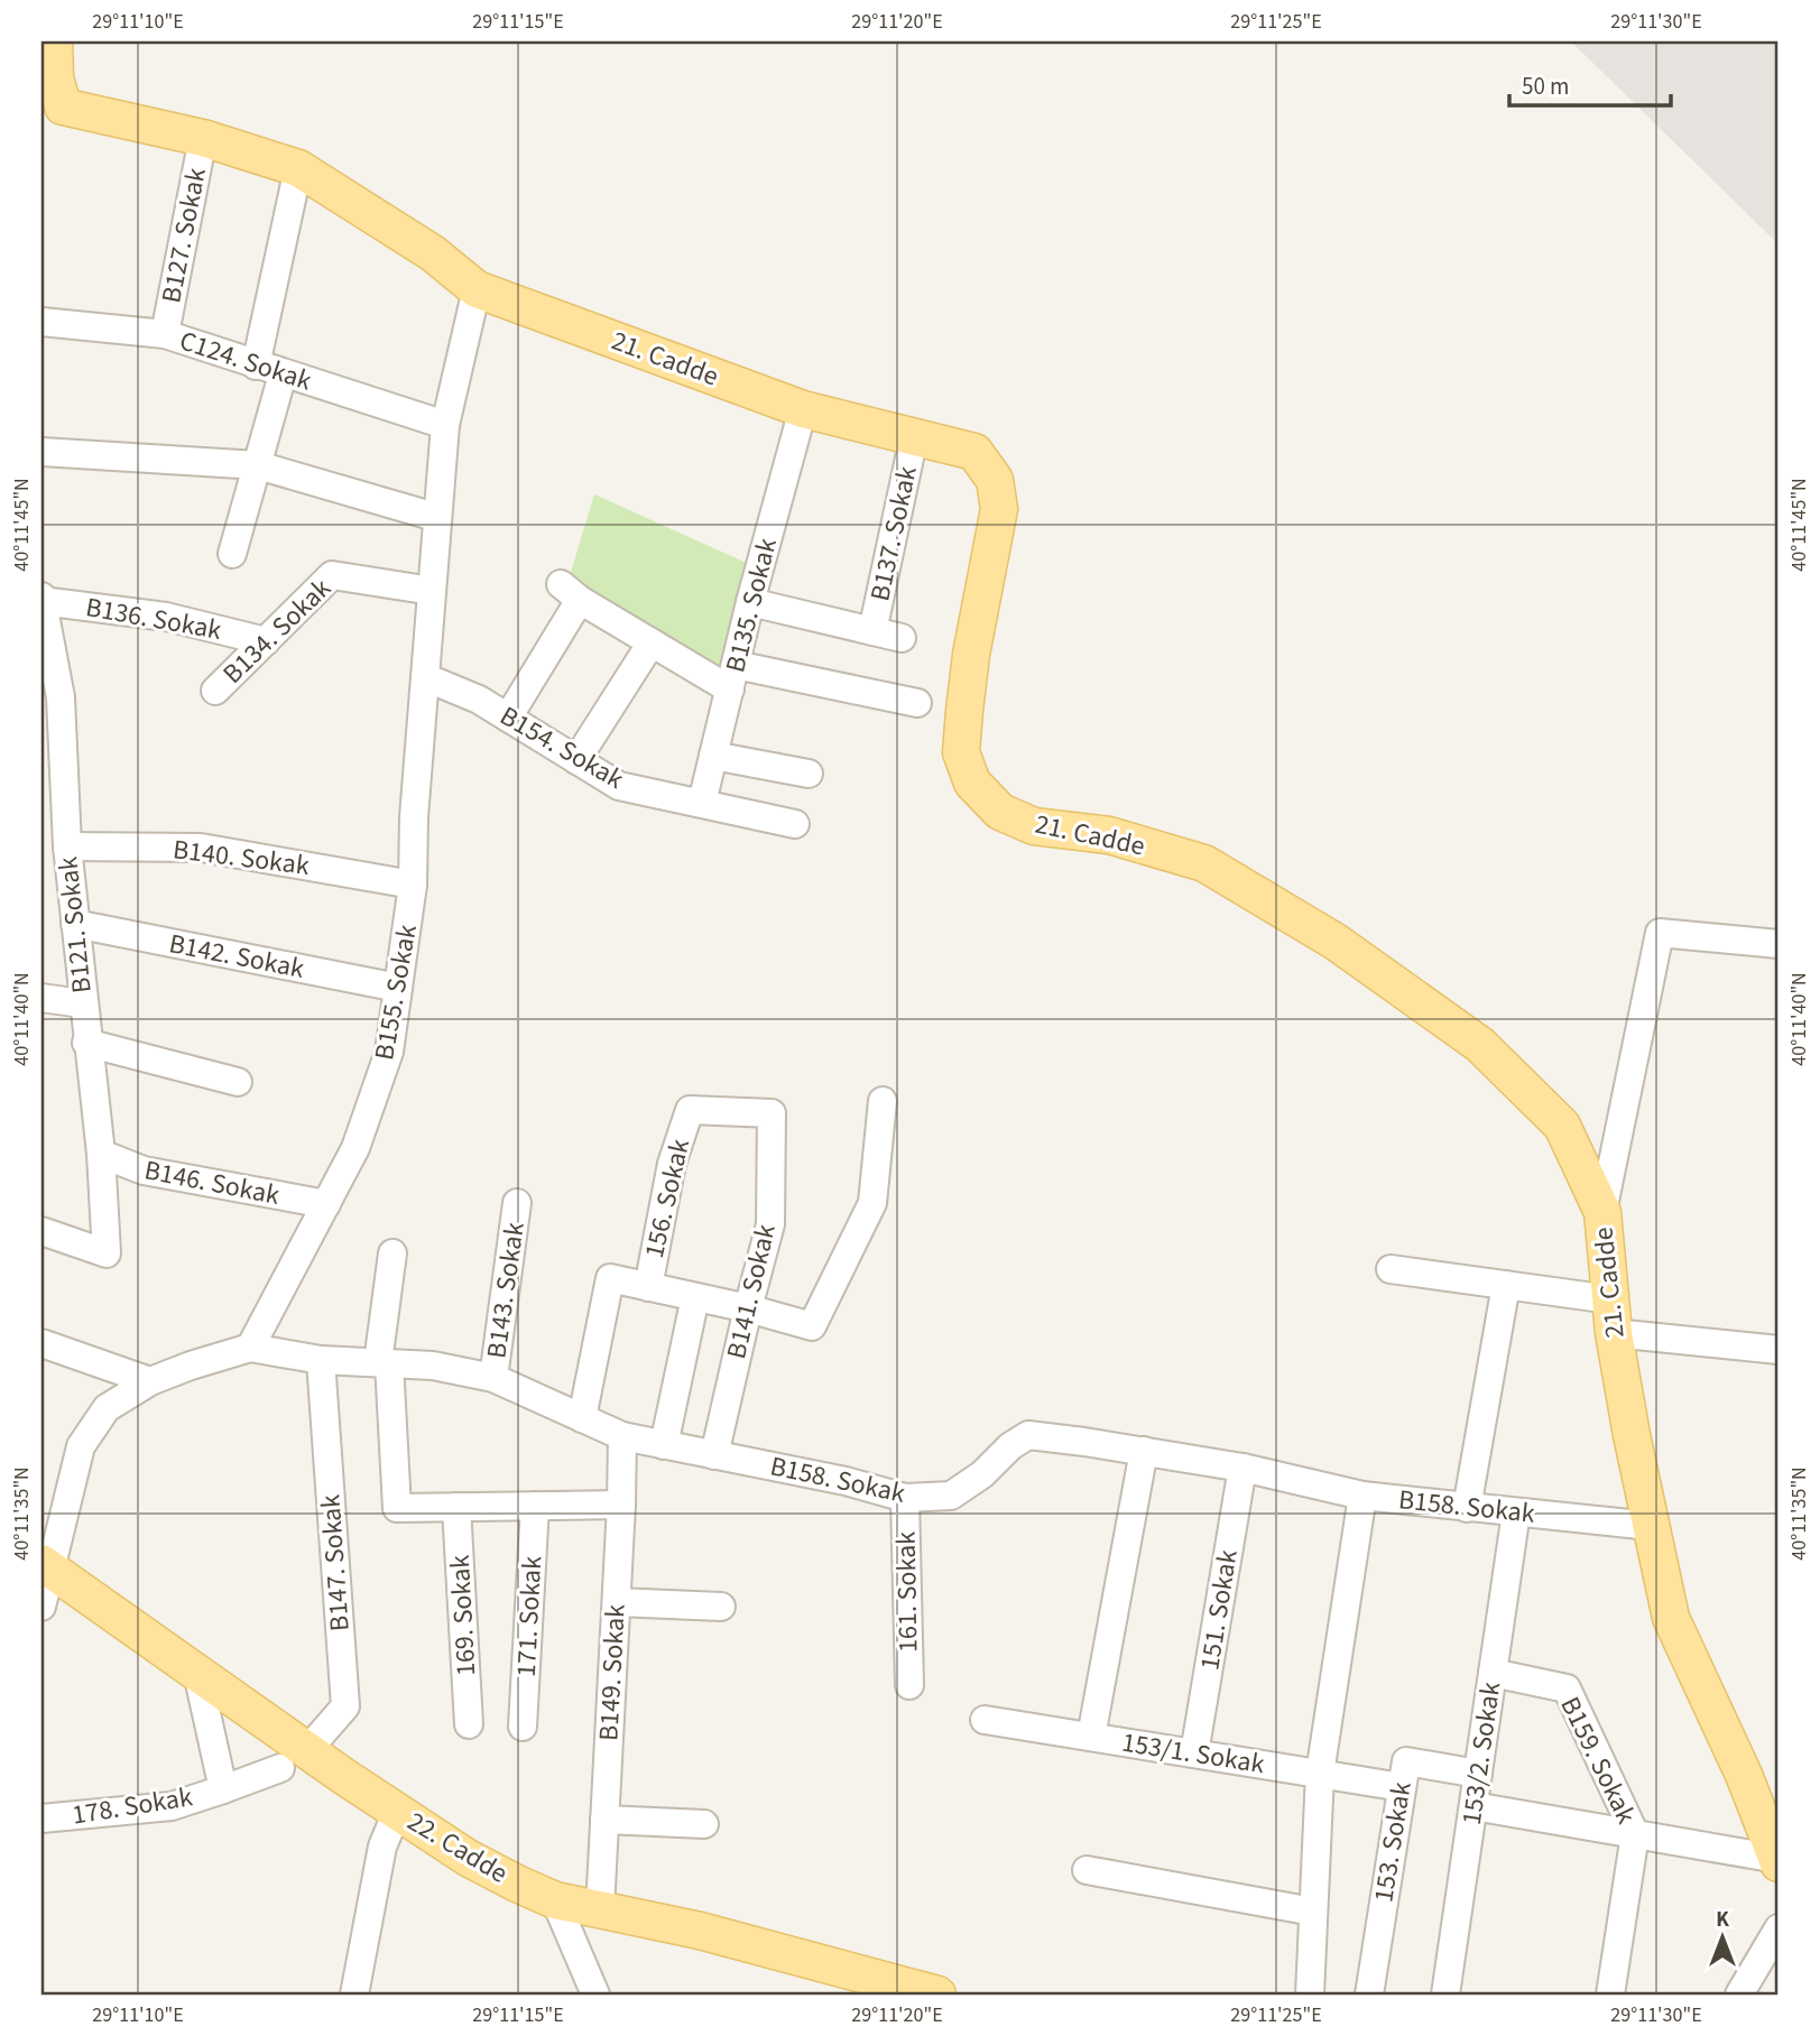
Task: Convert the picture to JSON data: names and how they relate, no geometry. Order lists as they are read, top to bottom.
{
  "streets": {
    "main road": ["21. Cadde", "22. Cadde"],
    "street": [
      "B127. Sokak",
      "C124. Sokak",
      "B137. Sokak",
      "B135. Sokak",
      "B136. Sokak",
      "B134. Sokak",
      "B154. Sokak",
      "B140. Sokak",
      "B121. Sokak",
      "B142. Sokak",
      "B155. Sokak",
      "B146. Sokak",
      "156. Sokak",
      "B143. Sokak",
      "B141. Sokak",
      "B158. Sokak",
      "B147. Sokak",
      "161. Sokak",
      "151. Sokak",
      "169. Sokak",
      "171. Sokak",
      "B149. Sokak",
      "153/1. Sokak",
      "153/2. Sokak",
      "B159. Sokak",
      "178. Sokak",
      "153. Sokak"
    ]
  },
  "crossings": [
    ["B127. Sokak", "21. Cadde"],
    ["B127. Sokak", "C124. Sokak"],
    ["21. Cadde", "B137. Sokak"],
    ["21. Cadde", "B135. Sokak"],
    ["21. Cadde", "B155. Sokak"],
    ["21. Cadde", "B158. Sokak"],
    ["C124. Sokak", "B155. Sokak"],
    ["B135. Sokak", "B154. Sokak"],
    ["B136. Sokak", "B134. Sokak"],
    ["B136. Sokak", "B121. Sokak"],
    ["B134. Sokak", "B155. Sokak"],
    ["B154. Sokak", "B155. Sokak"],
    ["B140. Sokak", "B121. Sokak"],
    ["B140. Sokak", "B155. Sokak"],
    ["B121. Sokak", "B142. Sokak"],
    ["B121. Sokak", "B146. Sokak"],
    ["B142. Sokak", "B155. Sokak"],
    ["B155. Sokak", "B146. Sokak"],
    ["B155. Sokak", "B158. Sokak"],
    ["156. Sokak", "B141. Sokak"],
    ["156. Sokak", "B158. Sokak"],
    ["B143. Sokak", "B158. Sokak"],
    ["B141. Sokak", "B158. Sokak"],
    ["B158. Sokak", "B147. Sokak"],
    ["B158. Sokak", "161. Sokak"],
    ["B158. Sokak", "151. Sokak"],
    ["B158. Sokak", "B149. Sokak"],
    ["B158. Sokak", "153/2. Sokak"],
    ["B147. Sokak", "178. Sokak"],
    ["B147. Sokak", "22. Cadde"],
    ["151. Sokak", "153/1. Sokak"],
    ["B149. Sokak", "22. Cadde"],
    ["153/1. Sokak", "153. Sokak"],
    ["153/2. Sokak", "B159. Sokak"],
    ["153/2. Sokak", "153. Sokak"],
    ["178. Sokak", "22. Cadde"]
  ],
  "scale_bar": "50 m",
  "north": "top",
  "coordinates": [
    "29°11'10\"E",
    "29°11'15\"E",
    "29°11'20\"E",
    "29°11'25\"E",
    "29°11'30\"E",
    "40°11'45\"N",
    "40°11'40\"N",
    "40°11'35\"N"
  ]
}
